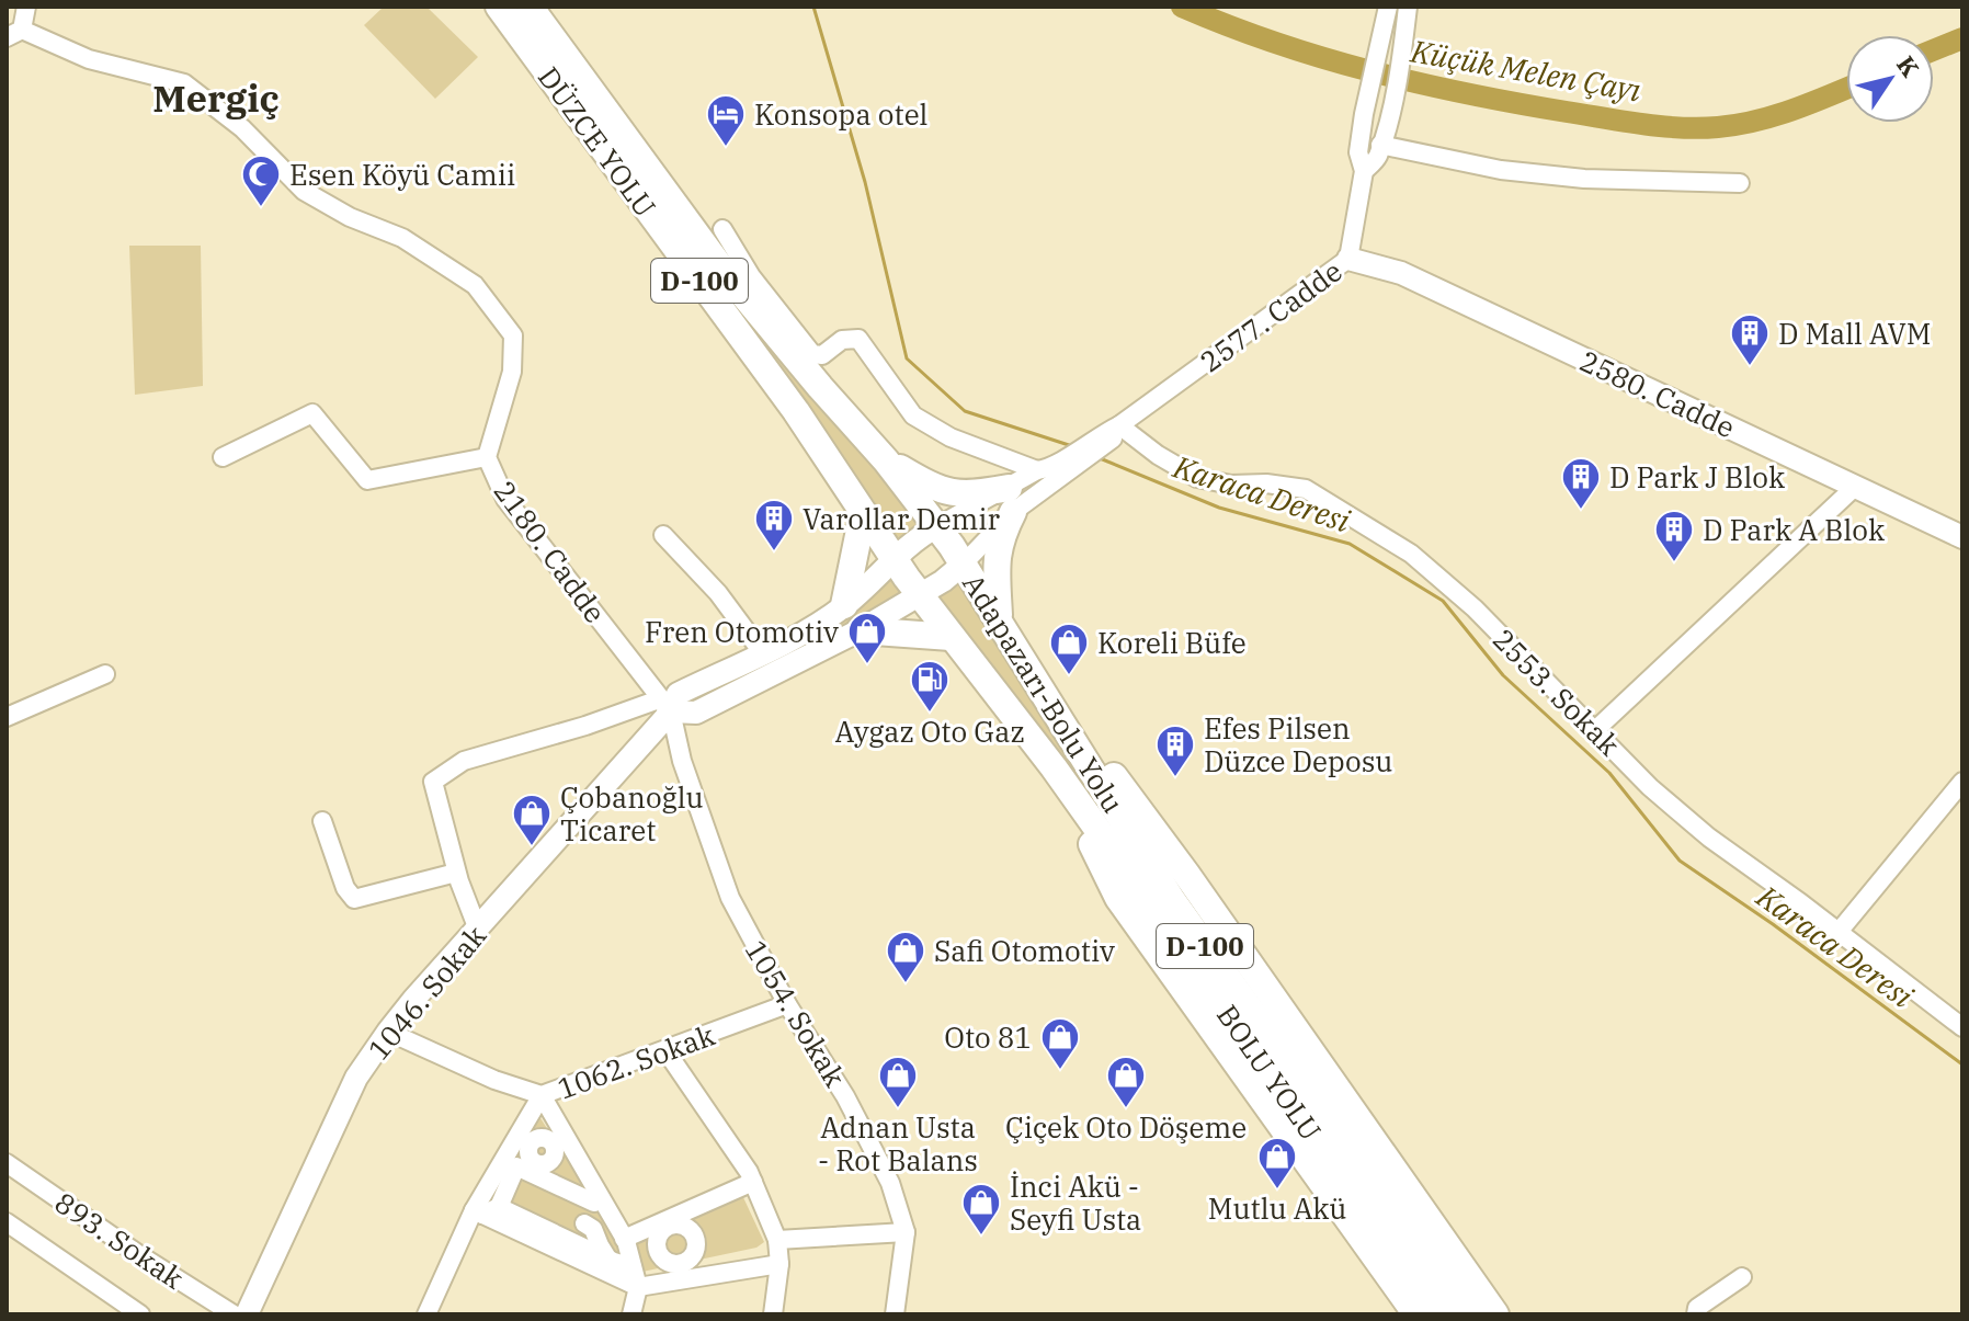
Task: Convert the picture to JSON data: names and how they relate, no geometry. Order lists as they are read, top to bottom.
{
  "streets": {
    "highway": [
      "DÜZCE YOLU",
      "D-100",
      "Adapazarı-Bolu Yolu",
      "BOLU YOLU"
    ],
    "main road": ["2580. Cadde", "1046. Sokak"],
    "street": [
      "2577. Cadde",
      "2180. Cadde",
      "2553. Sokak",
      "1054. Sokak",
      "1062. Sokak",
      "893. Sokak"
    ]
  },
  "crossings": [
    ["DÜZCE YOLU", "1046. Sokak"],
    ["DÜZCE YOLU", "BOLU YOLU"],
    ["2577. Cadde", "2580. Cadde"],
    ["2577. Cadde", "2553. Sokak"],
    ["2180. Cadde", "1046. Sokak"],
    ["2180. Cadde", "1054. Sokak"],
    ["1046. Sokak", "1054. Sokak"],
    ["1046. Sokak", "1062. Sokak"],
    ["1046. Sokak", "BOLU YOLU"],
    ["1054. Sokak", "1062. Sokak"]
  ],
  "districts": ["Mergiç"],
  "water": ["Küçük Melen Çayı", "Karaca Deresi"],
  "places": {
    "hotel": ["Konsopa otel"],
    "mosque": ["Esen Köyü Camii"],
    "building": [
      "D Mall AVM",
      "D Park J Blok",
      "Varollar Demir",
      "D Park A Blok",
      "Efes Pilsen Düzce Deposu"
    ],
    "shop": [
      "Fren Otomotiv",
      "Koreli Büfe",
      "Çobanoğlu Ticaret",
      "Safi Otomotiv",
      "Oto 81",
      "Adnan Usta - Rot Balans",
      "Çiçek Oto Döşeme",
      "Mutlu Akü",
      "İnci Akü - Seyfi Usta"
    ],
    "fuel station": ["Aygaz Oto Gaz"]
  },
  "north": "top right"
}
